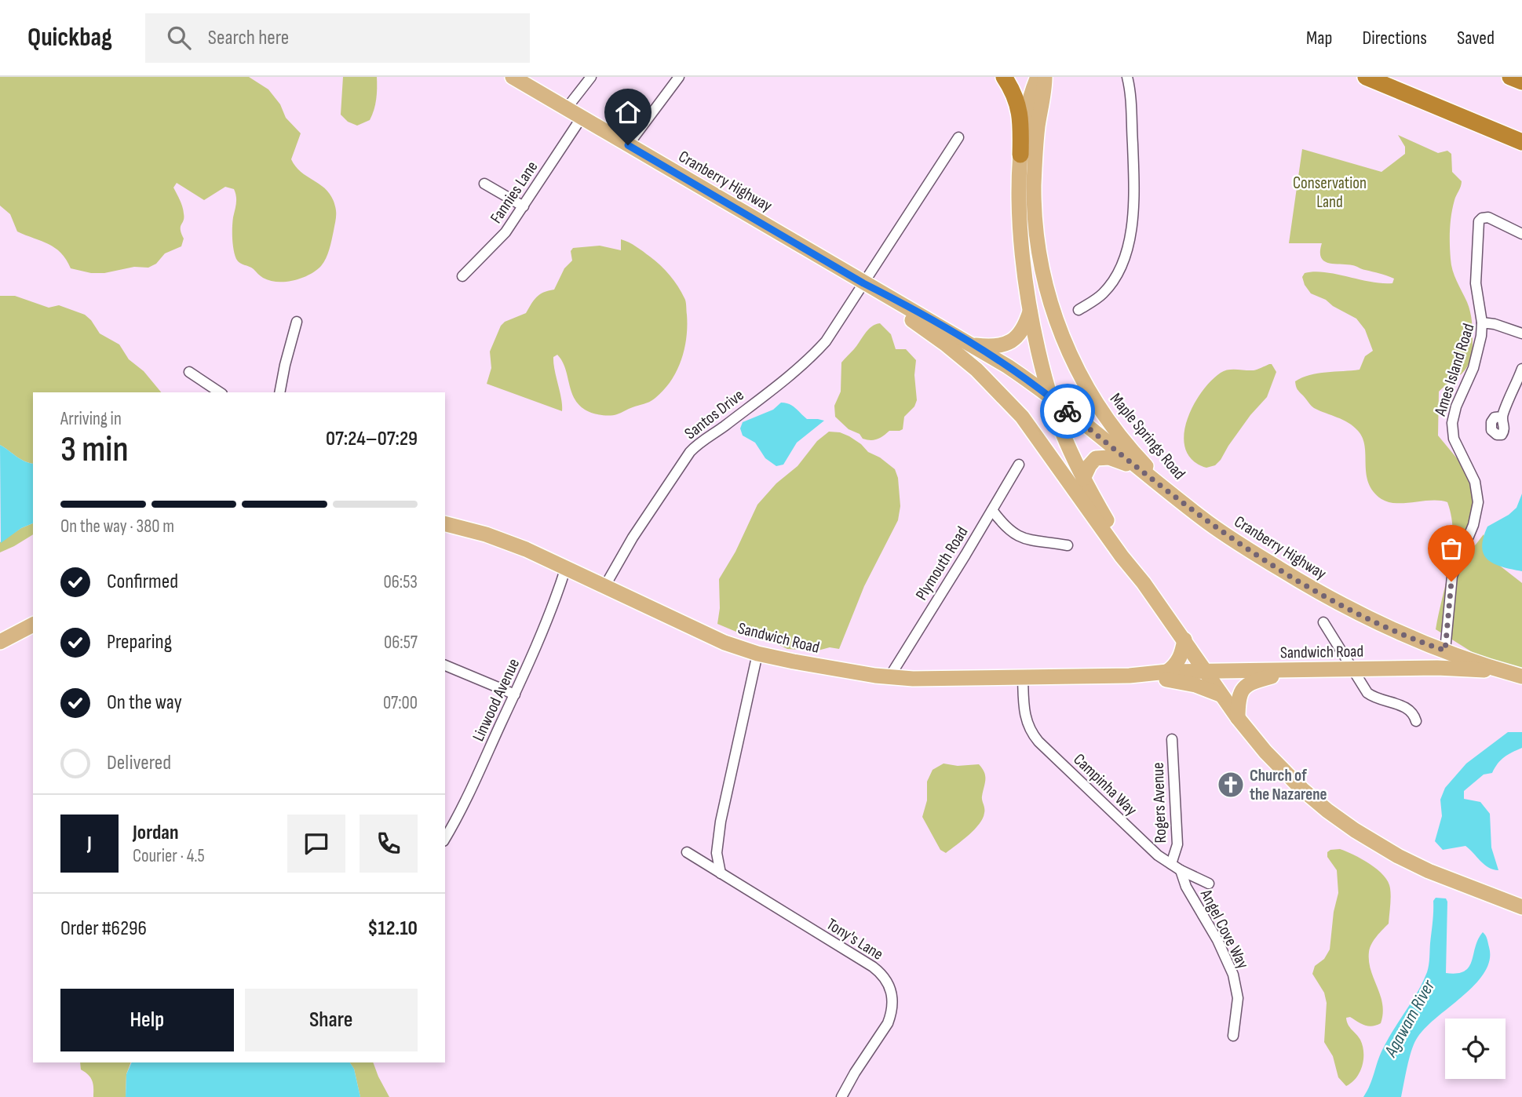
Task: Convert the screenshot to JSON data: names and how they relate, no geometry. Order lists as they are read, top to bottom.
{
  "streets": {
    "main road": ["Cranberry Highway", "Maple Springs Road", "Sandwich Road"],
    "street": [
      "Fannies Lane",
      "Ames Island Road",
      "Santos Drive",
      "Plymouth Road",
      "Linwood Avenue",
      "Campinha Way",
      "Rogers Avenue",
      "Angel Cove Way",
      "Tony's Lane"
    ]
  },
  "crossings": [
    ["Cranberry Highway", "Fannies Lane"],
    ["Cranberry Highway", "Ames Island Road"],
    ["Cranberry Highway", "Santos Drive"],
    ["Cranberry Highway", "Maple Springs Road"],
    ["Cranberry Highway", "Sandwich Road"],
    ["Santos Drive", "Sandwich Road"],
    ["Plymouth Road", "Sandwich Road"],
    ["Sandwich Road", "Linwood Avenue"],
    ["Sandwich Road", "Campinha Way"],
    ["Campinha Way", "Rogers Avenue"],
    ["Campinha Way", "Angel Cove Way"]
  ],
  "water": ["Agawam River"],
  "parks": ["Conservation Land"],
  "places": {
    "church": ["Church of the Nazarene"]
  },
  "page": {
    "header": "Quickbag",
    "search": "Search here",
    "nav": ["Map", "Directions", "Saved"],
    "heading": ["3 min", "Arriving in", "07:24–07:29"],
    "panel": [
      "Jordan",
      "Courier · 4.5",
      "Order #6296",
      "$12.10"
    ],
    "bar": "On the way · 380 m",
    "list": [
      ["Confirmed", "06:53"],
      ["Preparing", "06:57"],
      ["On the way", "07:00"],
      "Delivered"
    ],
    "round": "J",
    "buttons": ["Help", "Share"]
  }
}
